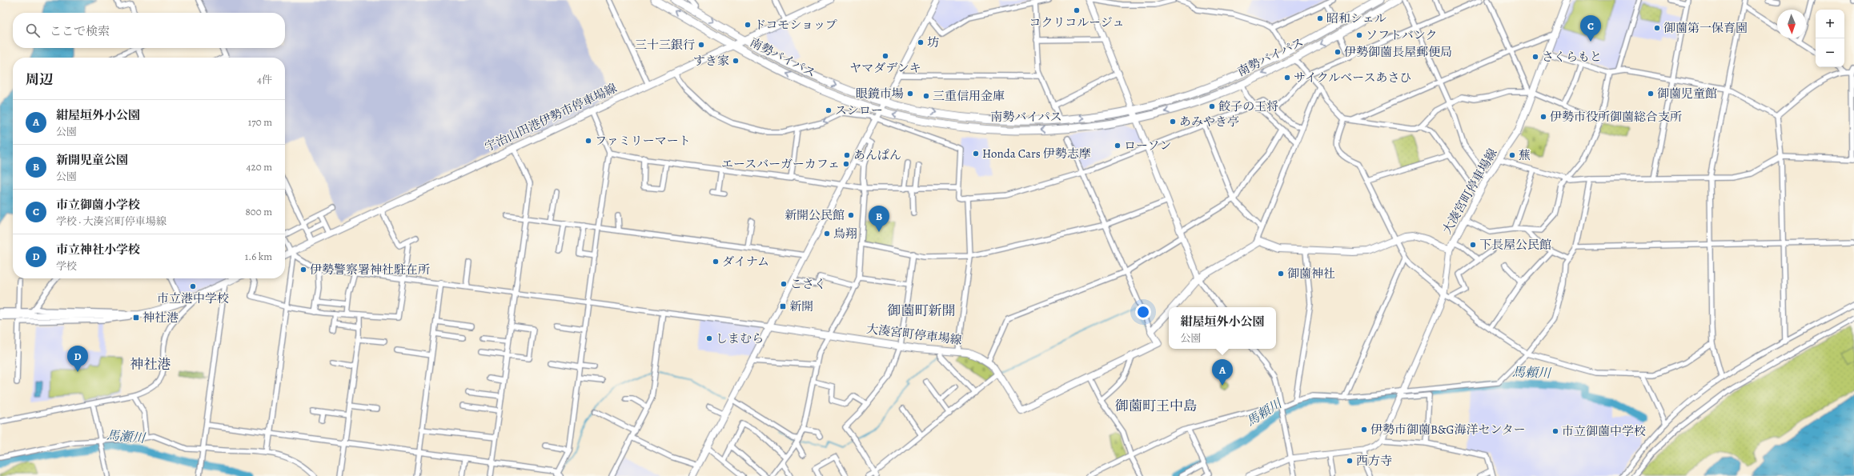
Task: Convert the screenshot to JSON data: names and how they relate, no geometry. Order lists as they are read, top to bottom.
{
  "streets": {
    "highway": ["南勢バイパス"],
    "main road": ["宇治山田港伊勢市停車場線", "大湊宮町停車場線"]
  },
  "crossings": [
    ["南勢バイパス", "宇治山田港伊勢市停車場線"]
  ],
  "districts": ["御薗町新開", "神社港", "御薗町王中島"],
  "water": ["馬頼川", "馬瀬川"],
  "places": {
    "other": [
      "コクリコルージュ",
      "昭和シェル",
      "ドコモショップ",
      "御薗第一保育園",
      "ソフトバンク",
      "坊",
      "三十三銀行",
      "伊勢御薗長屋郵便局",
      "ヤマダデンキ",
      "さくらもと",
      "すき家",
      "サイクルベースあさひ",
      "眼鏡市場",
      "御薗児童館",
      "三重信用金庫",
      "餃子の王将",
      "スシロー",
      "伊勢市役所御薗総合支所",
      "あみやき亭",
      "ファミリーマート",
      "ローソン",
      "Honda Cars 伊勢志摩",
      "あんぱん",
      "蕪",
      "エースバーガーカフェ",
      "新開公民館",
      "鳥翔",
      "下長屋公民館",
      "ダイナム",
      "伊勢警察署神社駐在所",
      "御薗神社",
      "こさく",
      "市立港中学校",
      "しまむら",
      "伊勢市御薗B&G海洋センター",
      "市立御薗中学校",
      "西方寺"
    ],
    "transit": ["新開", "神社港"]
  },
  "north": "bottom",
  "page": {
    "map_buttons": ["+", "−"],
    "search": "ここで検索",
    "pins": [
      "C",
      "B",
      "D",
      "A"
    ],
    "heading": ["周辺", "4件"],
    "list": [
      {
        "mark": "A",
        "name": "紺屋垣外小公園",
        "note": "公園",
        "value": "170 m"
      },
      {
        "mark": "B",
        "name": "新開児童公園",
        "note": "公園",
        "value": "420 m"
      },
      {
        "mark": "C",
        "name": "市立御薗小学校",
        "note": "学校 · 大湊宮町停車場線",
        "value": "800 m"
      },
      {
        "mark": "D",
        "name": "市立神社小学校",
        "note": "学校",
        "value": "1.6 km"
      }
    ],
    "popup": ["紺屋垣外小公園", "公園"]
  }
}
